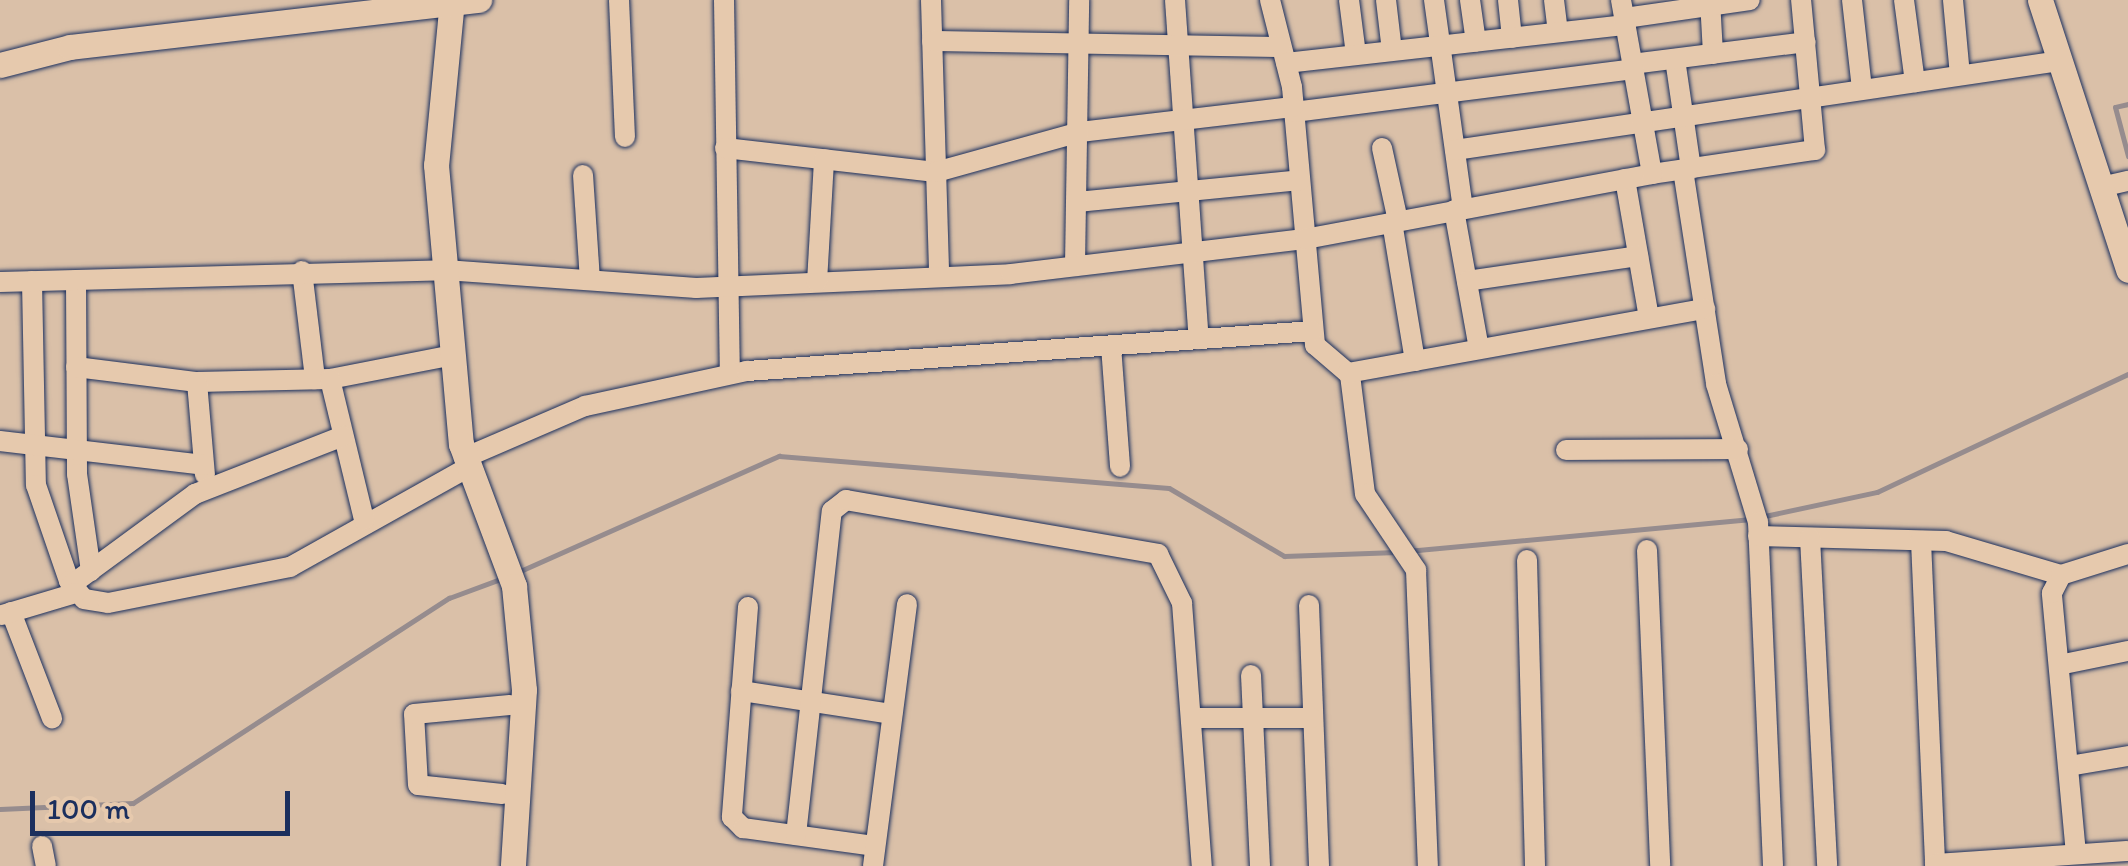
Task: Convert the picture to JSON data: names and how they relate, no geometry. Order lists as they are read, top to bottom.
{
  "scale_bar": "100 m"
}
